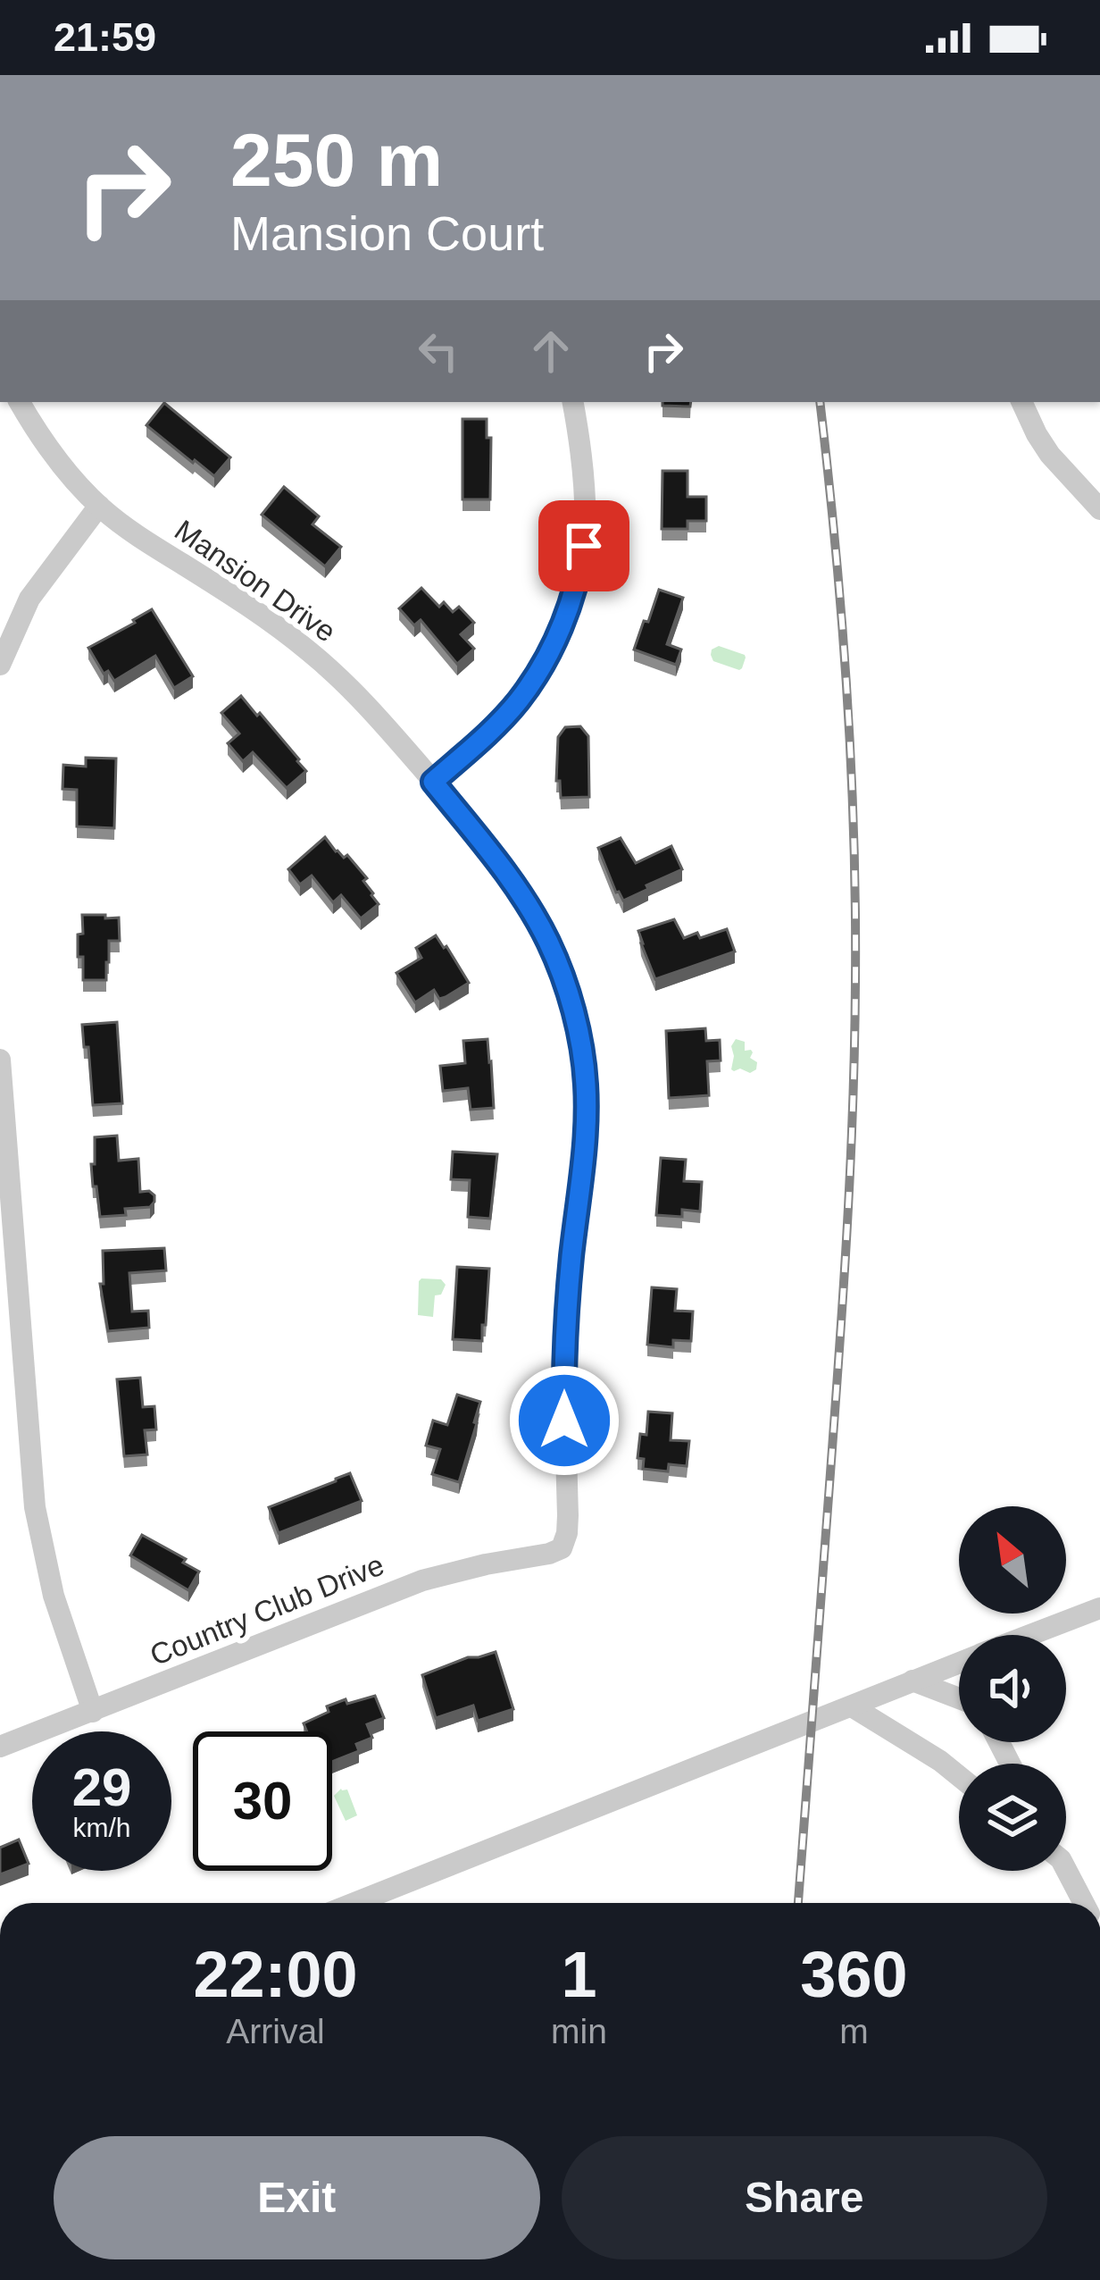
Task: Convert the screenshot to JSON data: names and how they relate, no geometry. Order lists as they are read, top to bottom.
{
  "streets": {
    "street": ["Mansion Drive", "Country Club Drive"]
  },
  "crossings": [
    ["Mansion Drive", "Country Club Drive"]
  ],
  "north": "top left",
  "page": {
    "status": "21:59",
    "turn": ["250 m", "Mansion Court"],
    "speed": "29 km/h",
    "limit": "30",
    "eta": [
      "22:00",
      "Arrival",
      "1",
      "min",
      "360",
      "m"
    ],
    "buttons": ["Exit", "Share"]
  }
}
